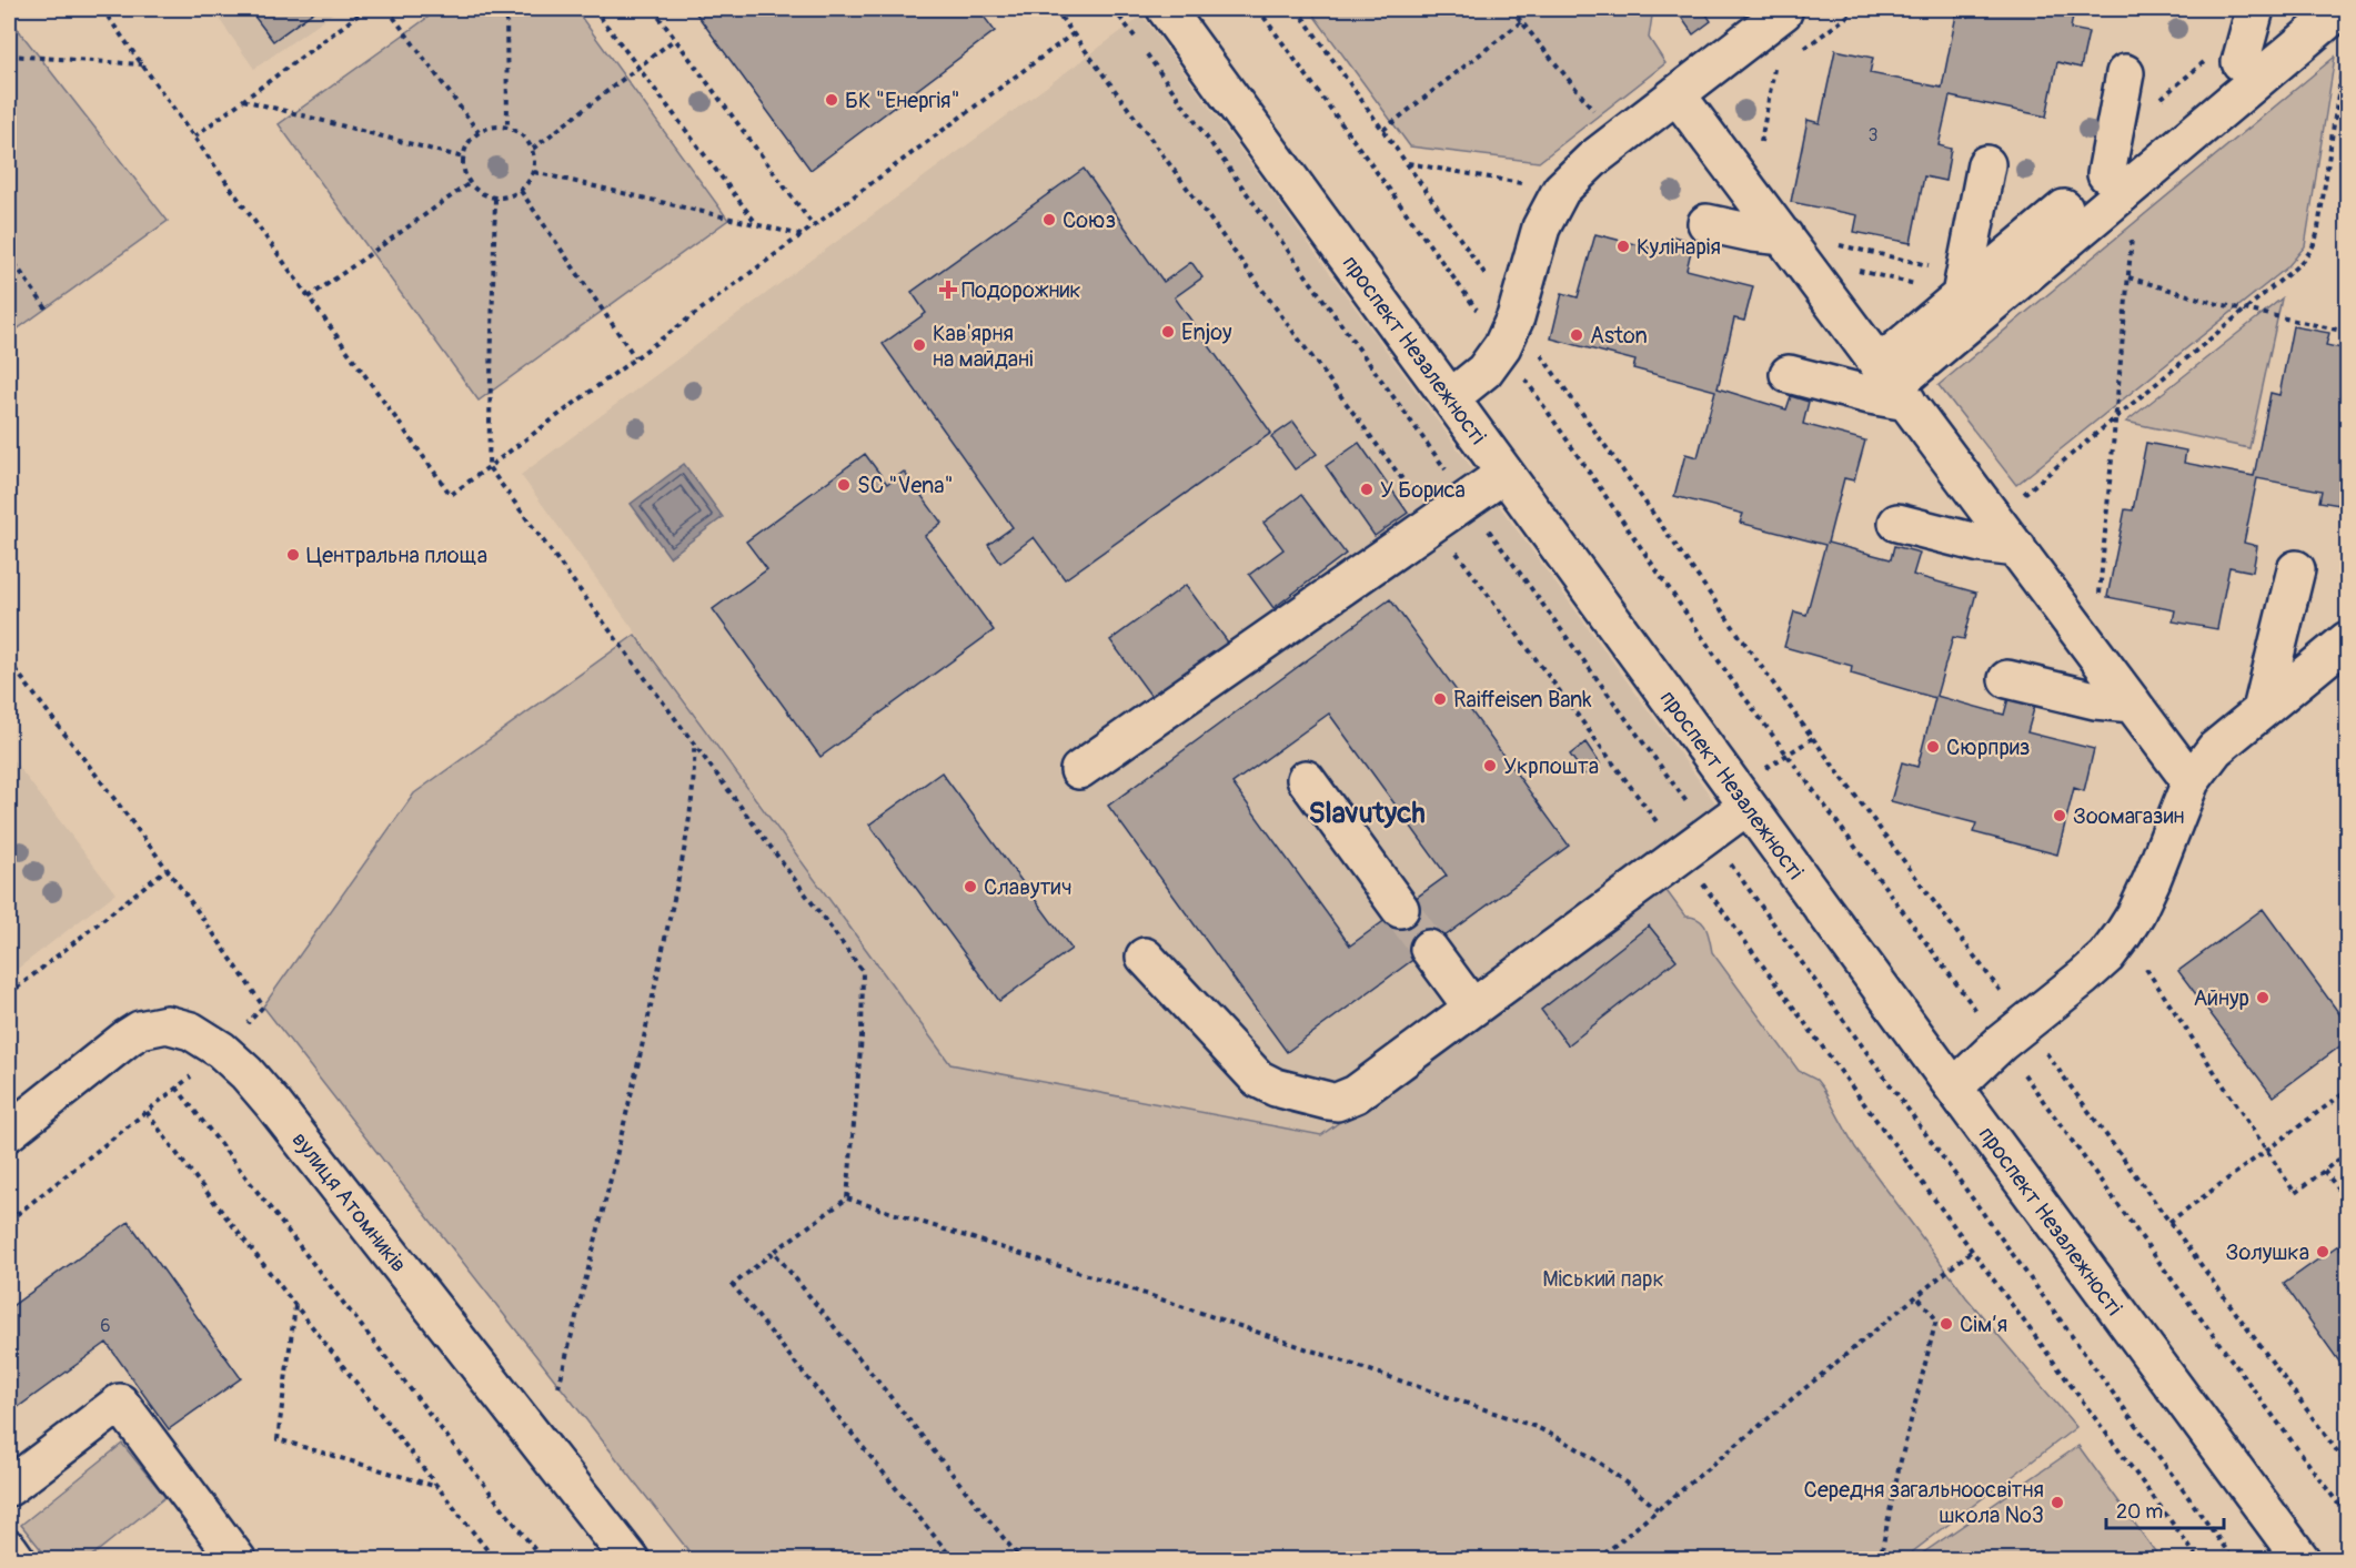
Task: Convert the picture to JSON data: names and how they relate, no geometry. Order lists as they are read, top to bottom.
{
  "streets": {
    "street": ["проспект Незалежності", "вулиця Атомників"]
  },
  "districts": ["Slavutych"],
  "parks": ["Міський парк"],
  "places": {
    "other": [
      "БК \"Енергія\"",
      "Союз",
      "Кулінарія",
      "Enjoy",
      "Aston",
      "Кав'ярня на майдані",
      "SC \"Vena\"",
      "У Бориса",
      "Центральна площа",
      "Raiffeisen Bank",
      "Сюрприз",
      "Укрпошта",
      "Зоомагазин",
      "Славутич",
      "Айнур",
      "Золушка",
      "Сім’я",
      "Середня загальноосвітня школа №3"
    ],
    "health": ["Подорожник"]
  },
  "house_numbers": ["3", "6"],
  "scale_bar": "20 m"
}
